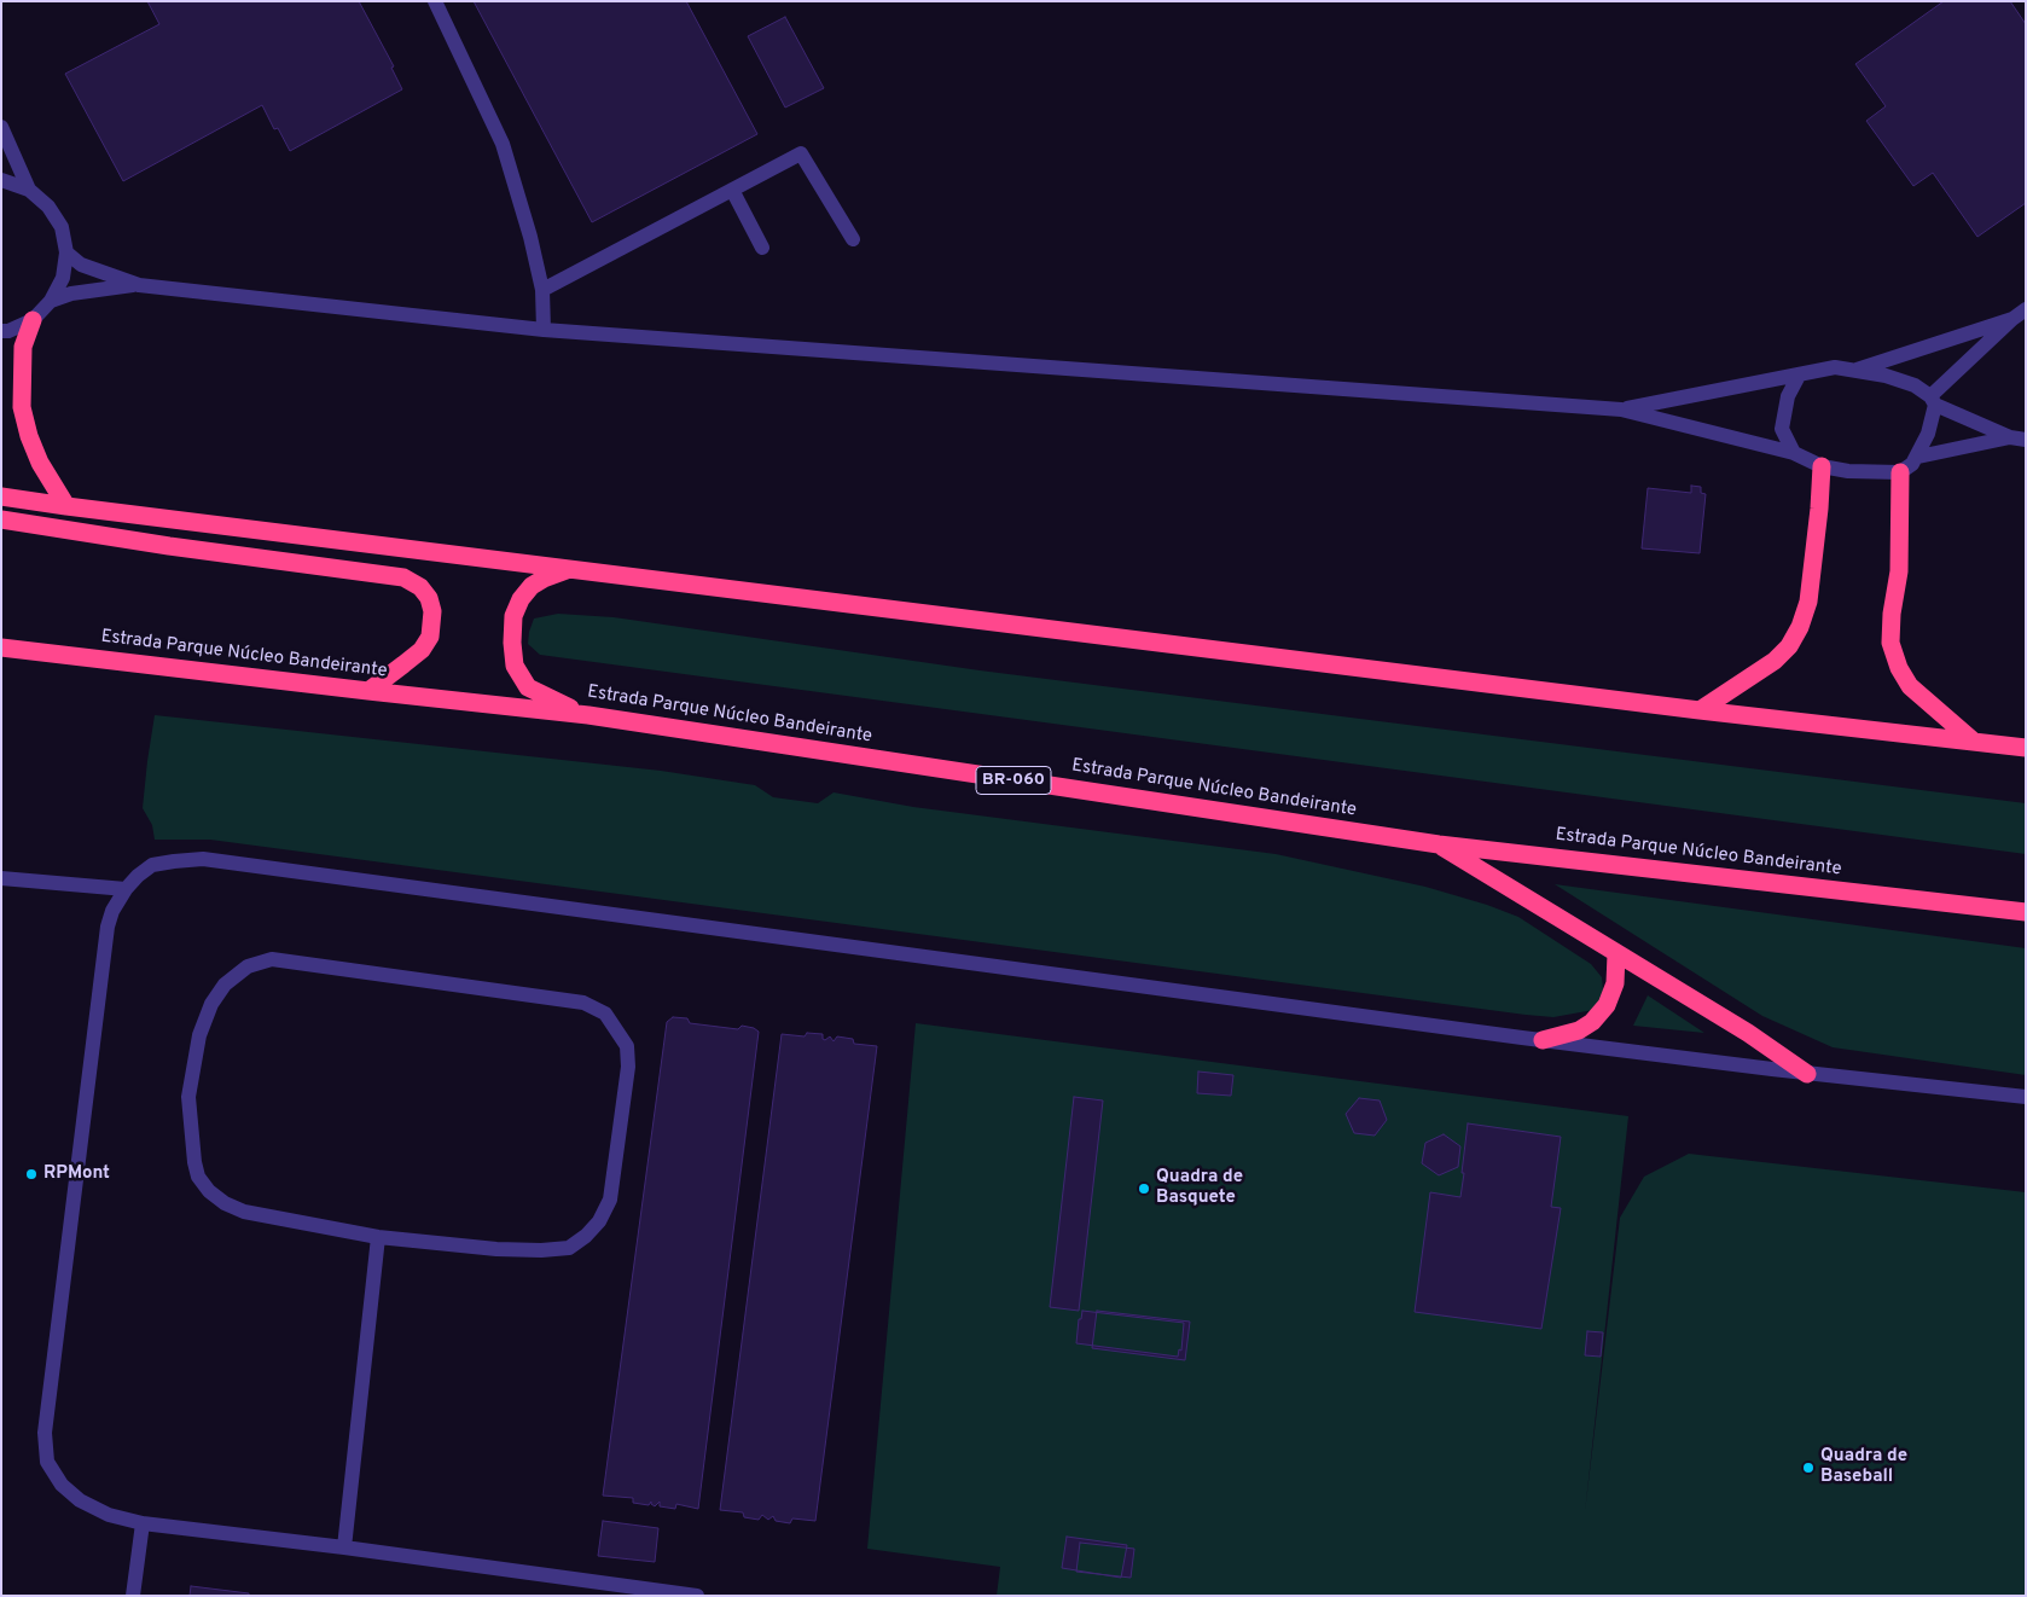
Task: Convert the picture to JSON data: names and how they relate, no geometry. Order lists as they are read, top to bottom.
{
  "streets": {
    "highway": ["Estrada Parque Núcleo Bandeirante", "BR-060"]
  },
  "places": ["RPMont", "Quadra de Basquete", "Quadra de Baseball"]
}
